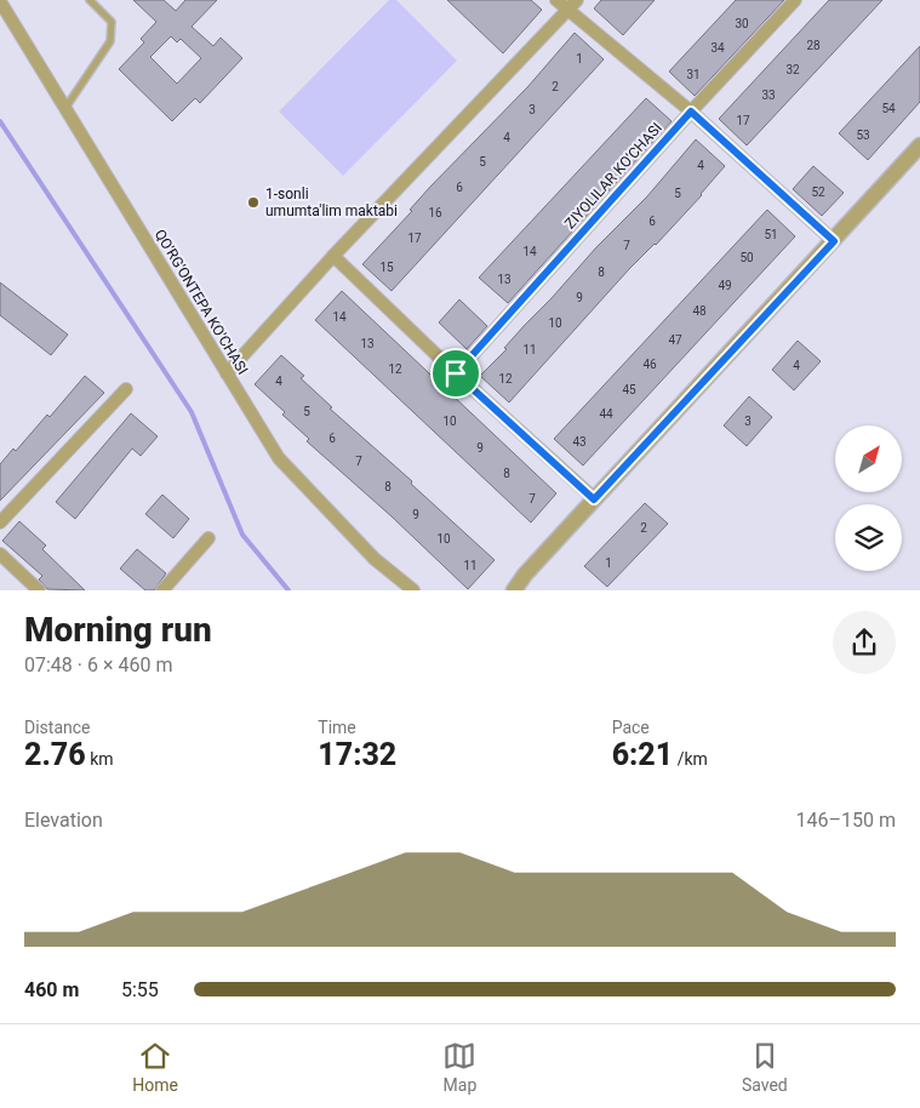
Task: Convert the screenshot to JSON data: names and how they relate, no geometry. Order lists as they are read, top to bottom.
{
  "streets": {
    "street": ["ZIYOLILAR KO'CHASI", "QO'RG'ONTEPA KO'CHASI"]
  },
  "places": ["1-sonli umumta'lim maktabi"],
  "house_numbers": [
    "30",
    "28",
    "34",
    "1",
    "32",
    "31",
    "2",
    "33",
    "54",
    "3",
    "17",
    "53",
    "4",
    "5",
    "4",
    "6",
    "52",
    "5",
    "16",
    "6",
    "51",
    "17",
    "7",
    "14",
    "50",
    "15",
    "8",
    "13",
    "49",
    "9",
    "48",
    "14",
    "10",
    "47",
    "13",
    "11",
    "46",
    "4",
    "12",
    "12",
    "4",
    "45",
    "5",
    "44",
    "10",
    "3",
    "6",
    "43",
    "9",
    "7",
    "8",
    "8",
    "7",
    "9",
    "2",
    "10",
    "1",
    "11"
  ],
  "north": "top right",
  "page": {
    "heading": ["Morning run", "07:48 · 6 × 460 m"],
    "stats": [
      ["Distance", "2.76 km"],
      ["Time", "17:32"],
      ["Pace", "6:21 /km"]
    ],
    "chart": ["Elevation", "146–150 m"],
    "list": [
      {
        "name": "460 m",
        "note": "5:55"
      }
    ],
    "tabs": ["Home", "Map", "Saved"]
  }
}
